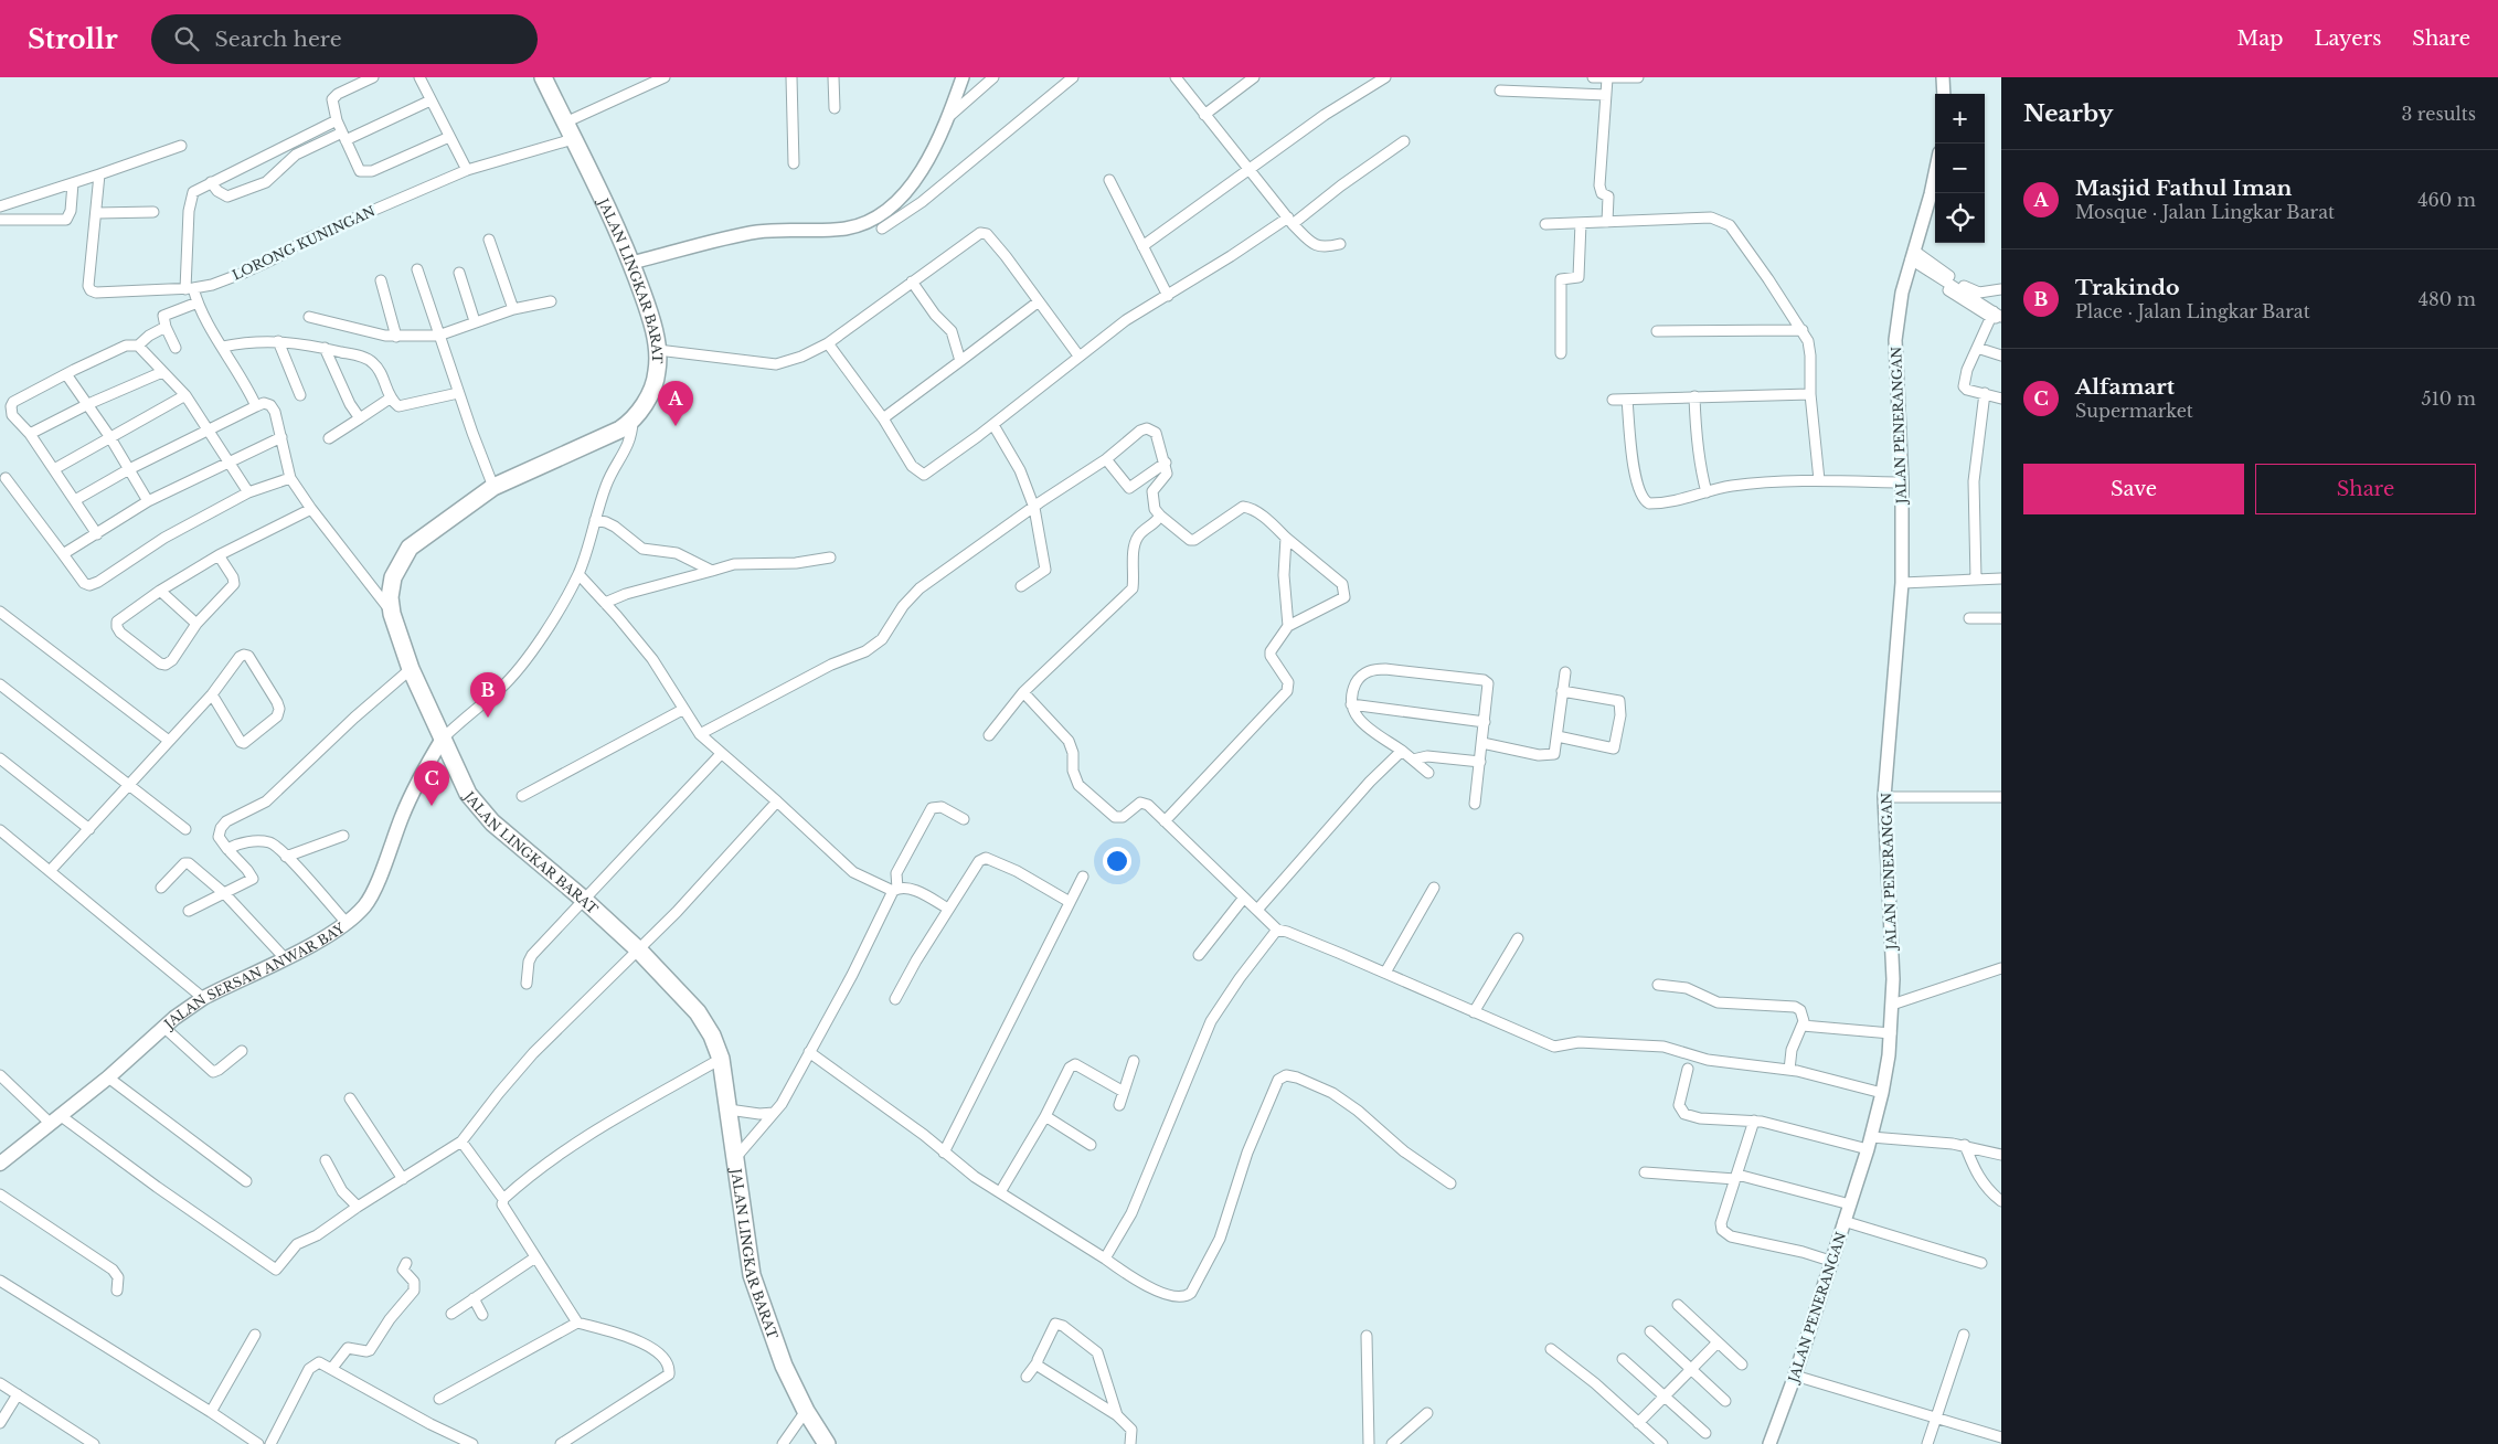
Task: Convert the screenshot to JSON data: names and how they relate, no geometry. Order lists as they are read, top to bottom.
{
  "streets": {
    "highway": ["JALAN LINGKAR BARAT"],
    "main road": ["JALAN SERSAN ANWAR BAY"],
    "street": ["LORONG KUNINGAN", "JALAN PENERANGAN"]
  },
  "crossings": [
    ["LORONG KUNINGAN", "JALAN LINGKAR BARAT"],
    ["JALAN LINGKAR BARAT", "JALAN SERSAN ANWAR BAY"]
  ],
  "page": {
    "header": "Strollr",
    "search": "Search here",
    "nav": ["Map", "Layers", "Share"],
    "heading": ["Nearby", "3 results"],
    "map_buttons": ["+", "−"],
    "list": [
      {
        "mark": "A",
        "name": "Masjid Fathul Iman",
        "note": "Mosque · Jalan Lingkar Barat",
        "value": "460 m"
      },
      {
        "mark": "B",
        "name": "Trakindo",
        "note": "Place · Jalan Lingkar Barat",
        "value": "480 m"
      },
      {
        "mark": "C",
        "name": "Alfamart",
        "note": "Supermarket",
        "value": "510 m"
      }
    ],
    "pins": ["A", "B", "C"],
    "buttons": ["Save", "Share"]
  }
}
